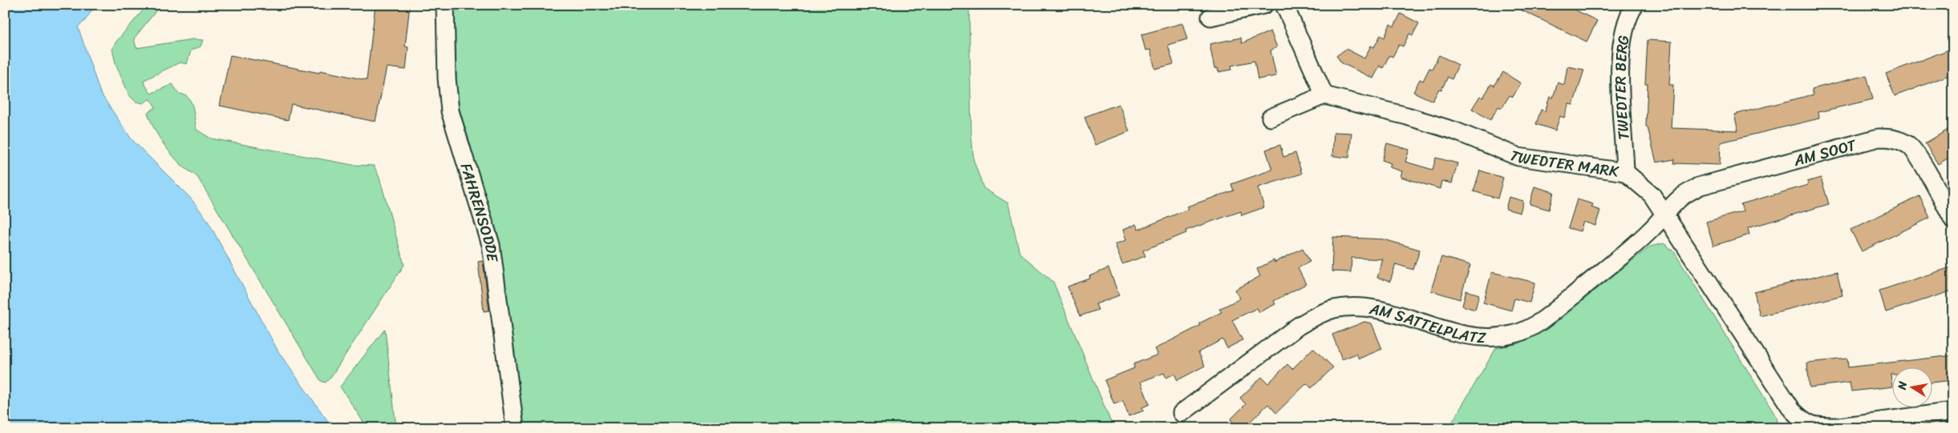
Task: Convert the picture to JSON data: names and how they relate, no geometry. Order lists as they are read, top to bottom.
{
  "streets": {
    "street": [
      "TWEDTER BERG",
      "AM SOOT",
      "TWEDTER MARK",
      "FAHRENSODDE",
      "AM SATTELPLATZ"
    ]
  },
  "crossings": [
    ["TWEDTER BERG", "TWEDTER MARK"],
    ["AM SOOT", "TWEDTER MARK"],
    ["AM SOOT", "AM SATTELPLATZ"],
    ["TWEDTER MARK", "AM SATTELPLATZ"]
  ],
  "north": "left"
}
